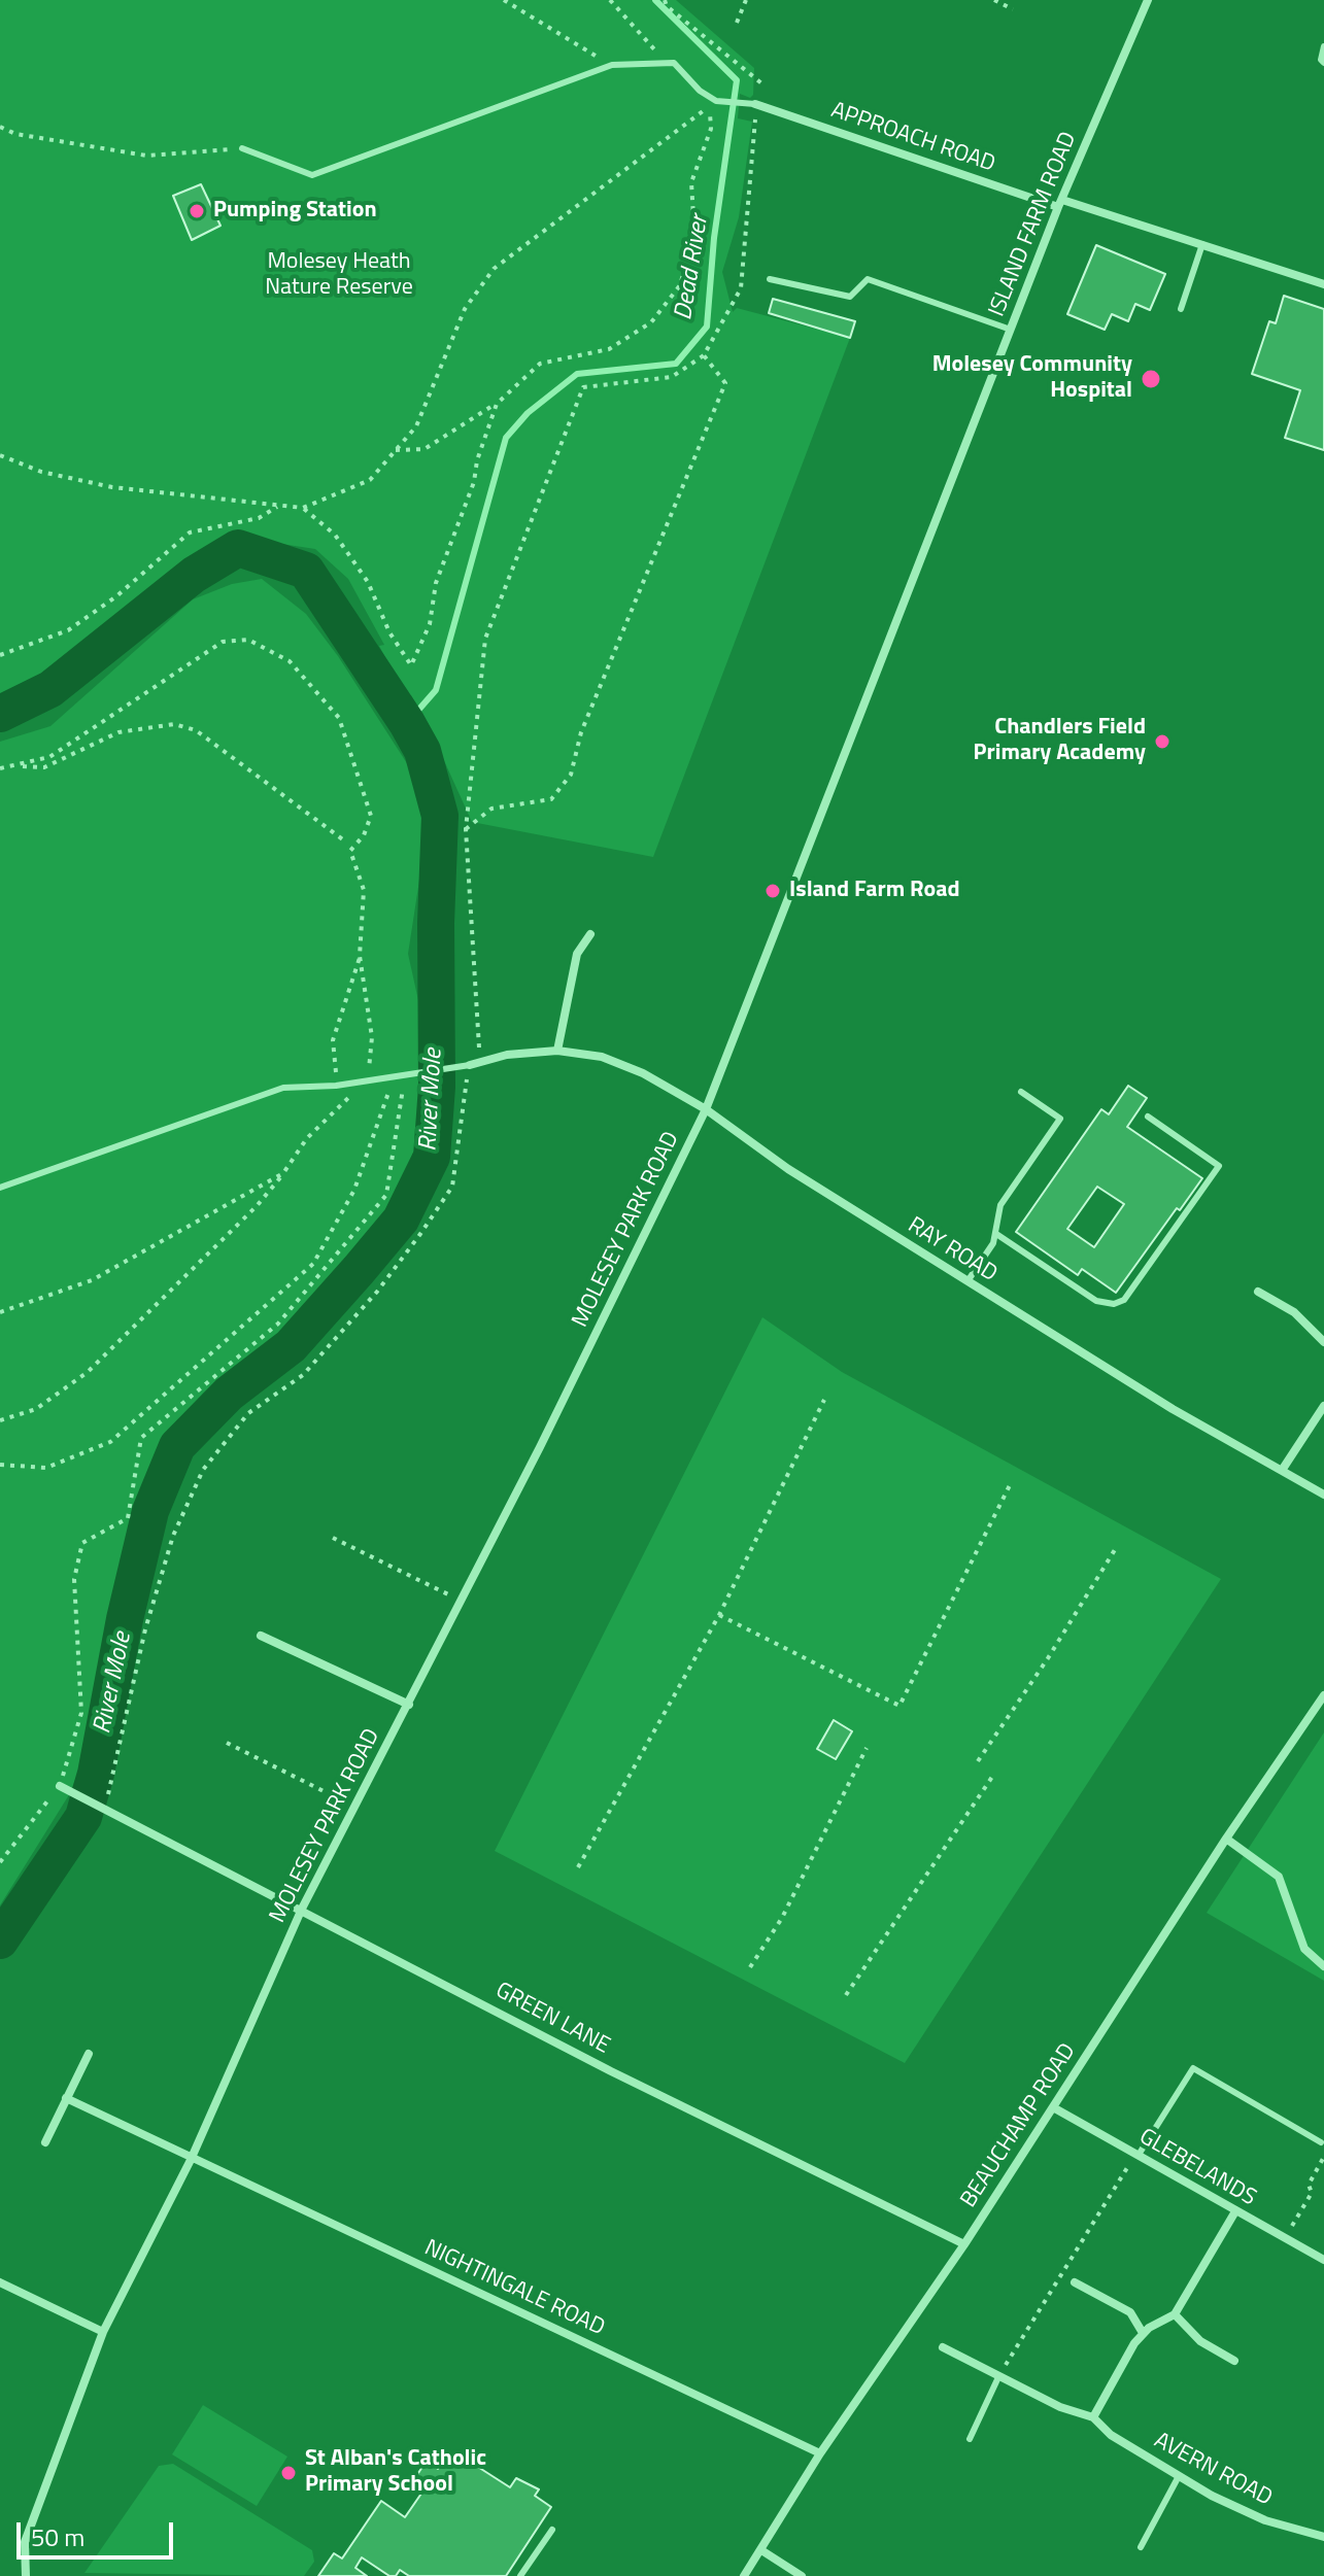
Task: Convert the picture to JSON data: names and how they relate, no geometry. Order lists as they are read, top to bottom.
{
  "streets": {
    "street": [
      "APPROACH ROAD",
      "ISLAND FARM ROAD",
      "MOLESEY PARK ROAD",
      "RAY ROAD",
      "GREEN LANE",
      "BEAUCHAMP ROAD",
      "GLEBELANDS",
      "NIGHTINGALE ROAD",
      "AVERN ROAD"
    ]
  },
  "crossings": [
    ["APPROACH ROAD", "ISLAND FARM ROAD"],
    ["ISLAND FARM ROAD", "MOLESEY PARK ROAD"],
    ["ISLAND FARM ROAD", "RAY ROAD"],
    ["MOLESEY PARK ROAD", "RAY ROAD"],
    ["MOLESEY PARK ROAD", "GREEN LANE"],
    ["MOLESEY PARK ROAD", "NIGHTINGALE ROAD"],
    ["GREEN LANE", "BEAUCHAMP ROAD"],
    ["BEAUCHAMP ROAD", "GLEBELANDS"],
    ["BEAUCHAMP ROAD", "NIGHTINGALE ROAD"]
  ],
  "water": ["Dead River", "River Mole"],
  "parks": ["Molesey Heath Nature Reserve"],
  "places": [
    "Pumping Station",
    "Molesey Community Hospital",
    "Chandlers Field Primary Academy",
    "Island Farm Road",
    "St Alban's Catholic Primary School"
  ],
  "scale_bar": "50 m"
}
